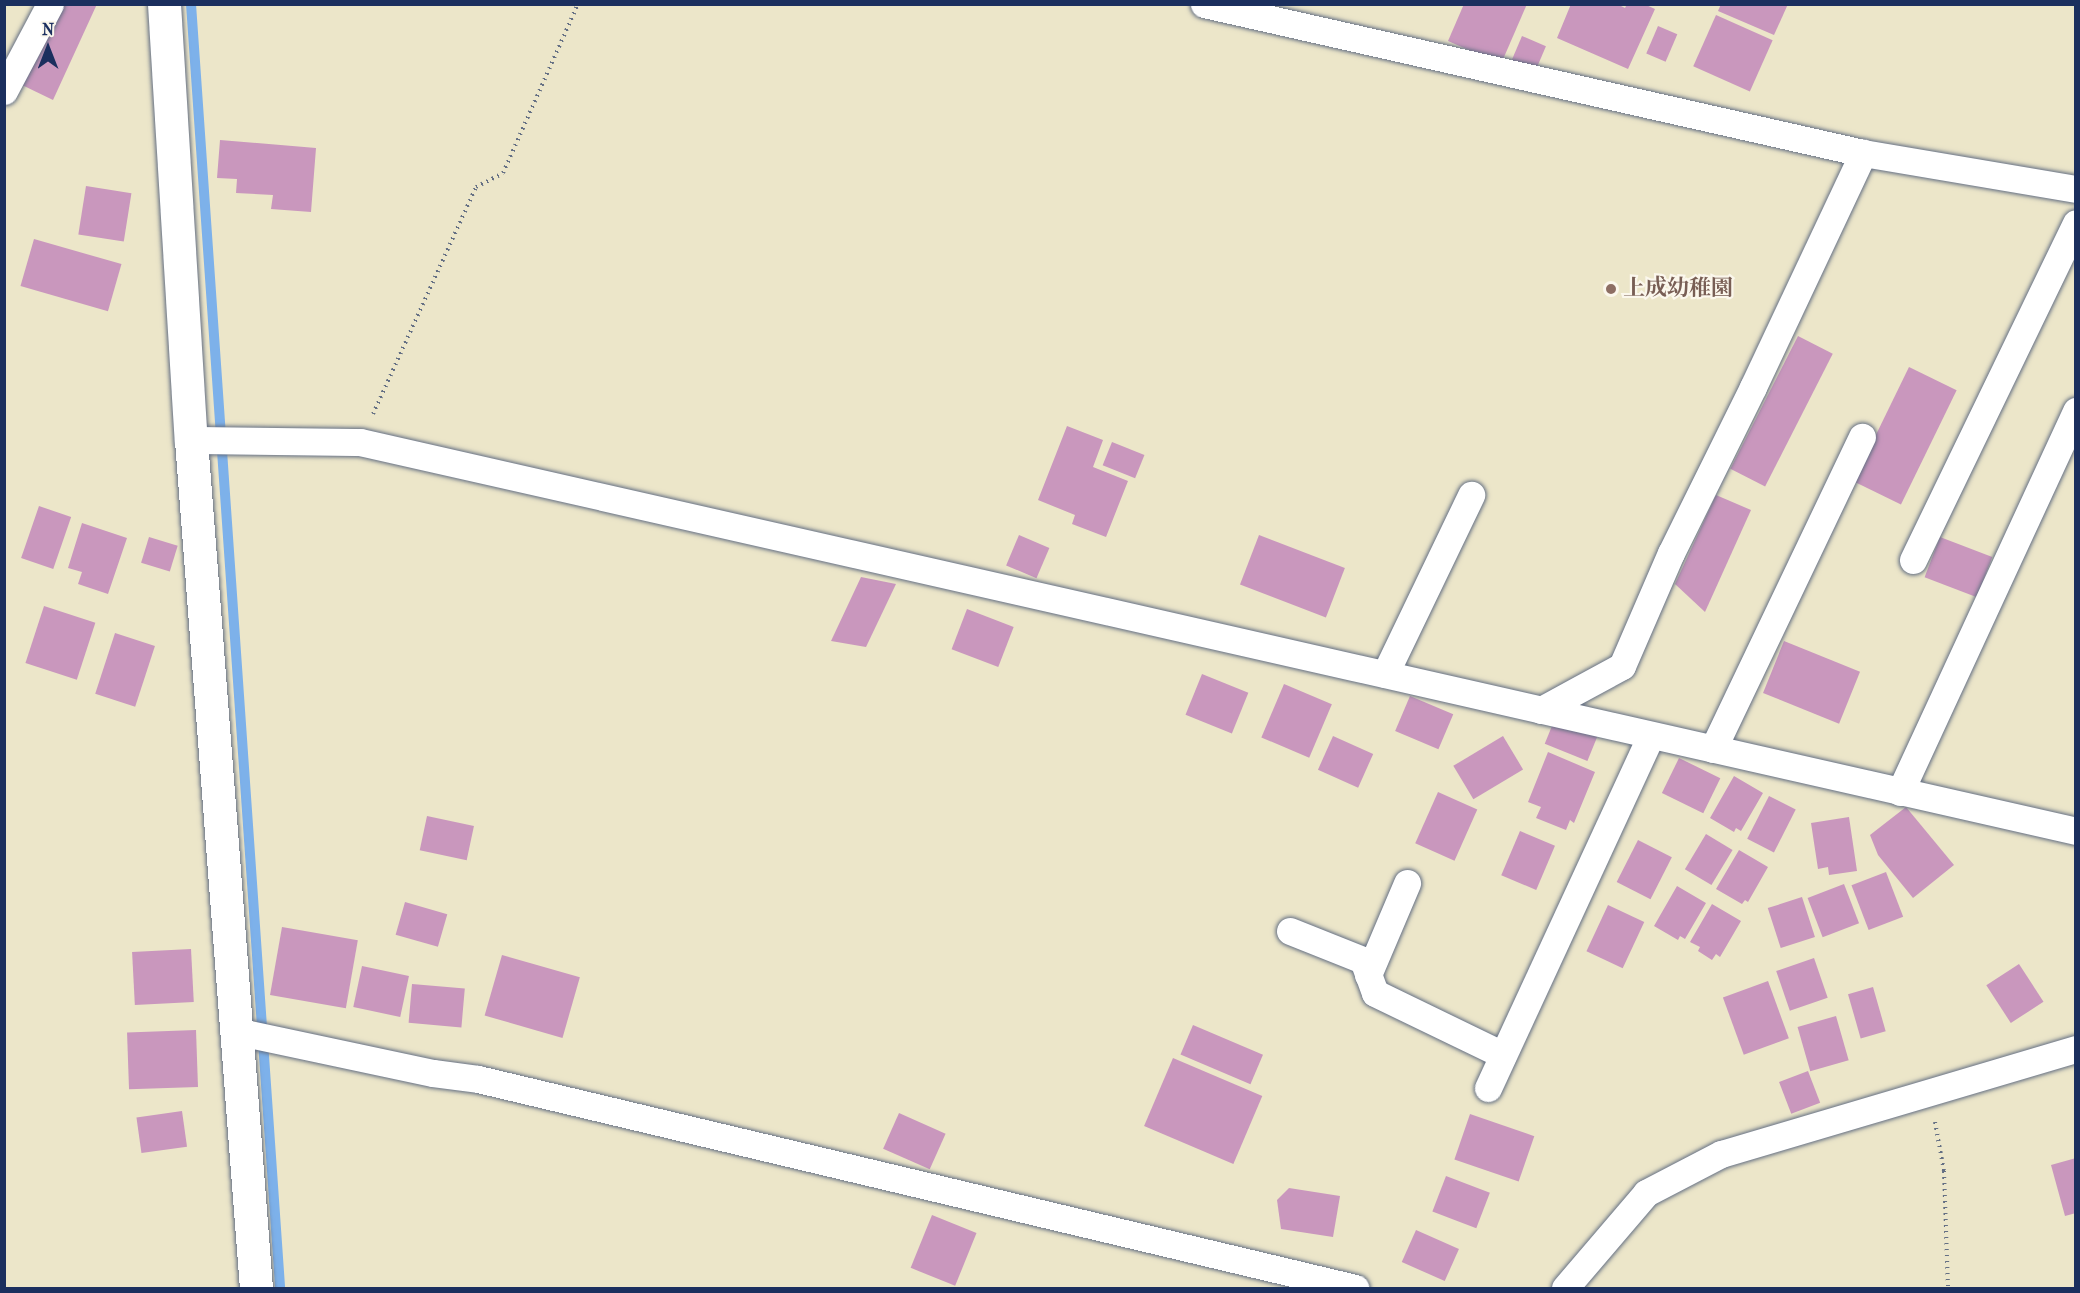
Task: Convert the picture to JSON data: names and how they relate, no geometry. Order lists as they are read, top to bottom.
{
  "places": ["上成幼稚園"],
  "north": "top"
}
